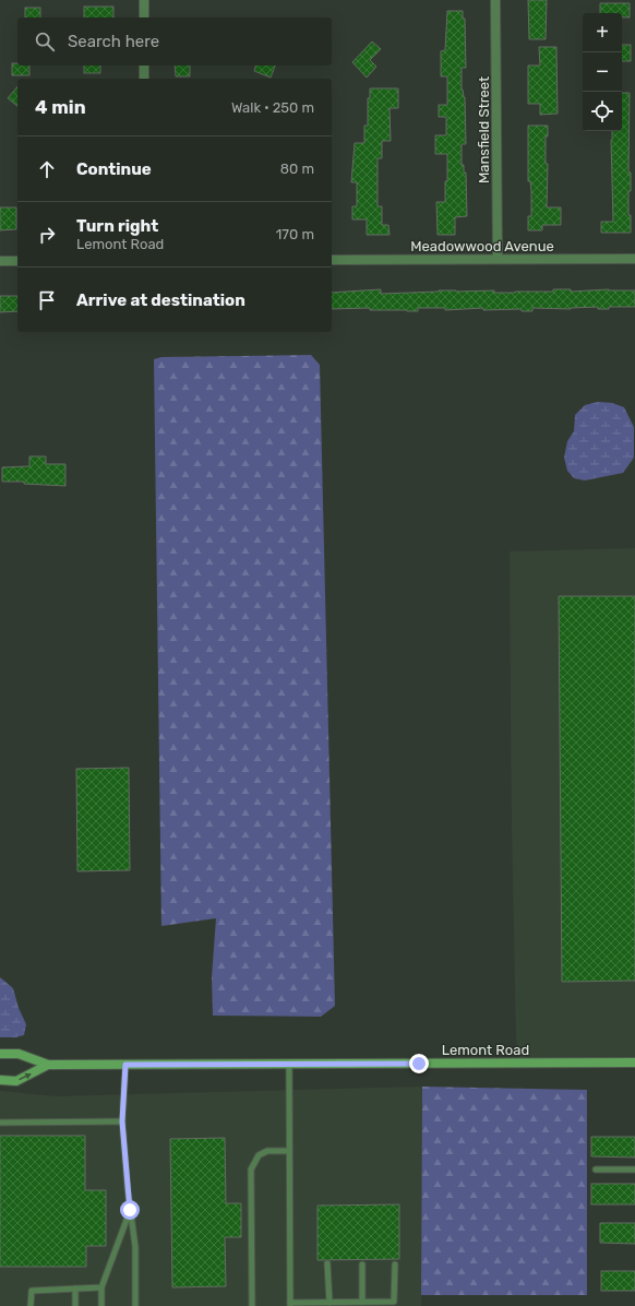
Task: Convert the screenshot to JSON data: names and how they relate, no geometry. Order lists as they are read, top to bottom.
{
  "streets": {
    "main road": ["Lemont Road"],
    "street": ["Mansfield Street", "Meadowwood Avenue"]
  },
  "crossings": [
    ["Mansfield Street", "Meadowwood Avenue"]
  ],
  "page": {
    "map_buttons": ["+", "−"],
    "search": "Search here",
    "heading": ["4 min", "Walk · 250 m"],
    "list": [
      ["Continue", "80 m"],
      ["Turn right", "Lemont Road", "170 m"],
      "Arrive at destination"
    ]
  }
}
